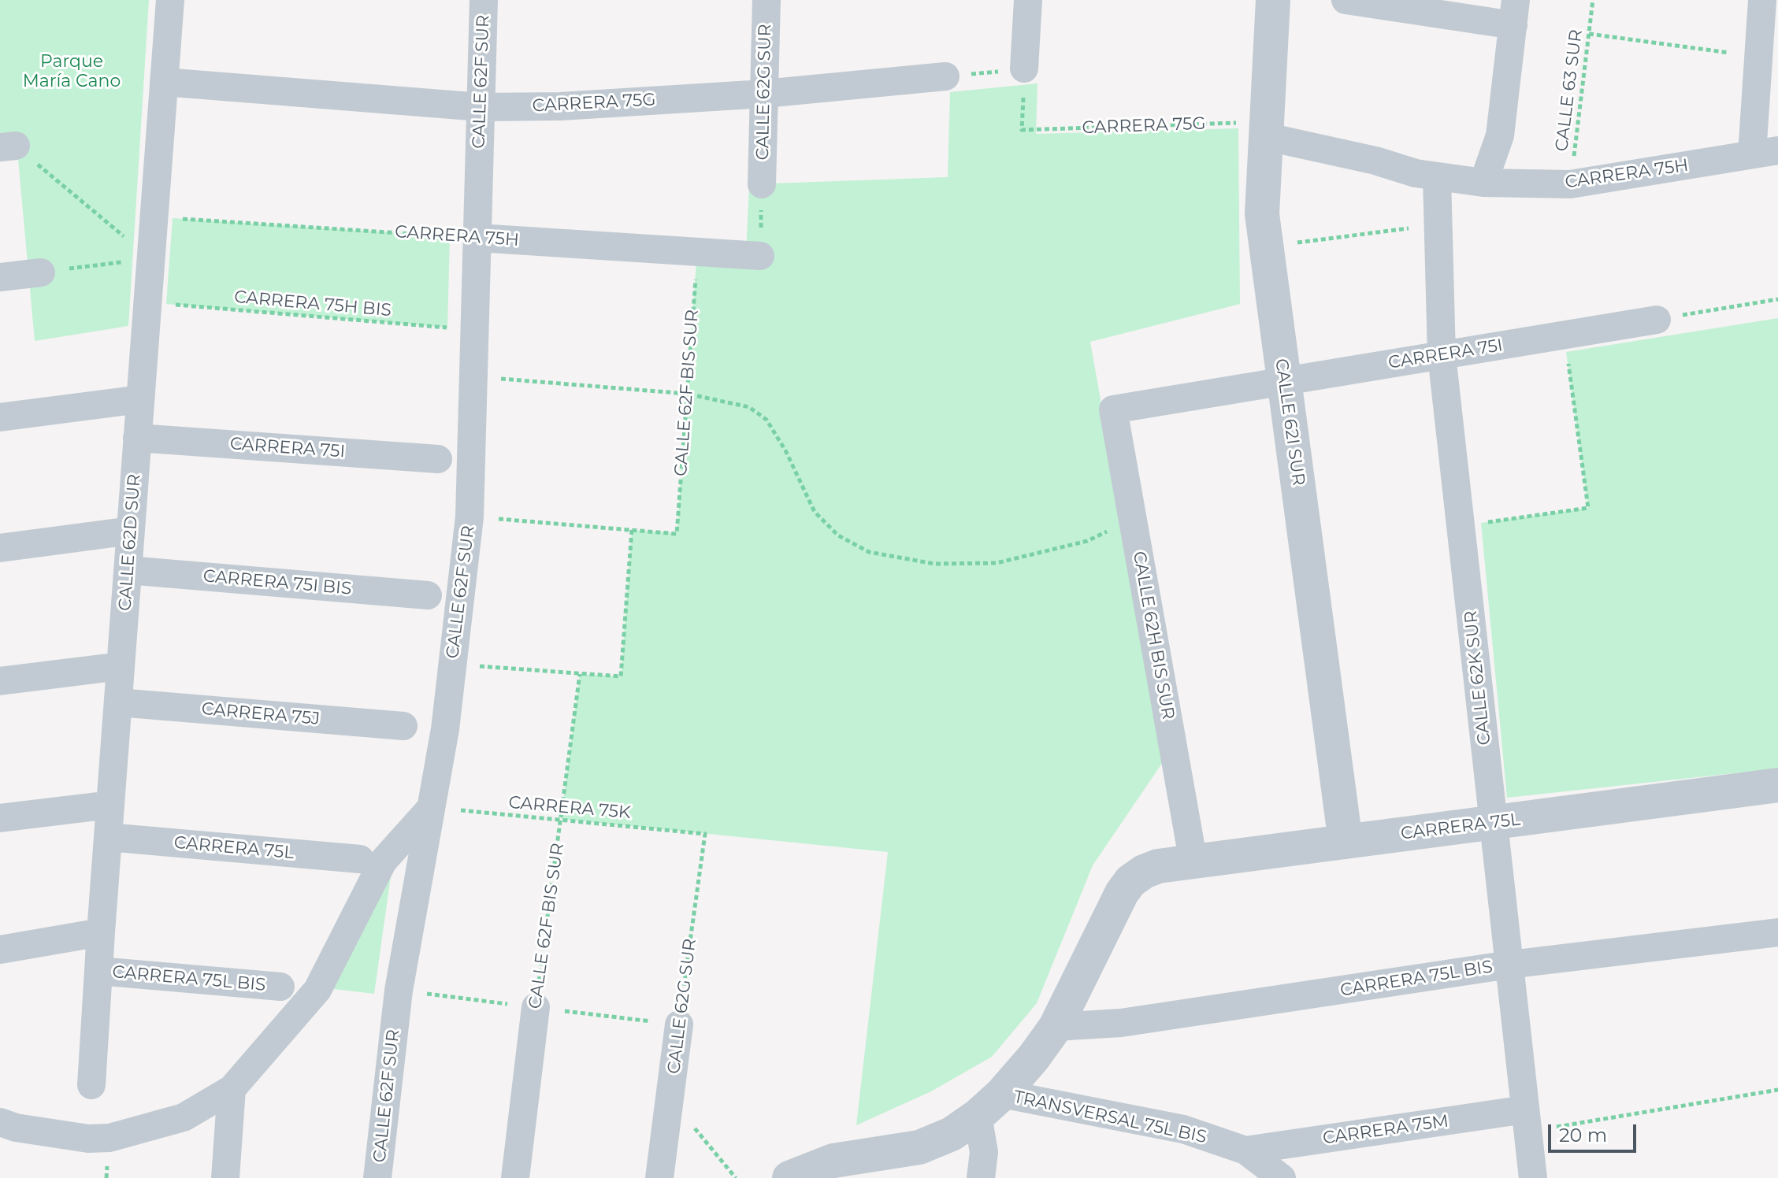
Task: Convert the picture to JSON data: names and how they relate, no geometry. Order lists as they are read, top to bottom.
{
  "streets": {
    "street": [
      "CALLE 62F SUR",
      "CALLE 62G SUR",
      "CARRERA 75G",
      "CARRERA 75H",
      "CARRERA 75I",
      "CALLE 62F BIS SUR",
      "CALLE 62I SUR",
      "CALLE 62D SUR",
      "CARRERA 75I BIS",
      "CALLE 62H BIS SUR",
      "CALLE 62K SUR",
      "CARRERA 75J",
      "CARRERA 75L",
      "CARRERA 75L BIS",
      "TRANSVERSAL 75L BIS",
      "CARRERA 75M"
    ],
    "path": ["CALLE 63 SUR", "CARRERA 75H BIS", "CARRERA 75K"]
  },
  "crossings": [
    ["CALLE 62F SUR", "CARRERA 75G"],
    ["CALLE 62F SUR", "CARRERA 75H"],
    ["CALLE 62F SUR", "CARRERA 75H BIS"],
    ["CALLE 62F SUR", "CARRERA 75K"],
    ["CALLE 63 SUR", "CARRERA 75H"],
    ["CALLE 62G SUR", "CARRERA 75G"],
    ["CALLE 62G SUR", "CARRERA 75K"],
    ["CARRERA 75G", "CALLE 62I SUR"],
    ["CARRERA 75G", "CALLE 62D SUR"],
    ["CARRERA 75H", "CALLE 62F BIS SUR"],
    ["CARRERA 75H", "CALLE 62D SUR"],
    ["CARRERA 75H", "CALLE 62K SUR"],
    ["CARRERA 75H BIS", "CALLE 62D SUR"],
    ["CARRERA 75I", "CALLE 62I SUR"],
    ["CARRERA 75I", "CALLE 62D SUR"],
    ["CARRERA 75I", "CALLE 62H BIS SUR"],
    ["CARRERA 75I", "CALLE 62K SUR"],
    ["CALLE 62F BIS SUR", "CARRERA 75K"],
    ["CALLE 62I SUR", "CARRERA 75L"],
    ["CALLE 62D SUR", "CARRERA 75I BIS"],
    ["CALLE 62D SUR", "CARRERA 75J"],
    ["CALLE 62D SUR", "CARRERA 75L"],
    ["CALLE 62D SUR", "CARRERA 75L BIS"],
    ["CALLE 62H BIS SUR", "CARRERA 75L"],
    ["CALLE 62K SUR", "CARRERA 75L"],
    ["CALLE 62K SUR", "CARRERA 75L BIS"],
    ["CALLE 62K SUR", "CARRERA 75M"],
    ["CARRERA 75L", "CARRERA 75L BIS"],
    ["TRANSVERSAL 75L BIS", "CARRERA 75M"]
  ],
  "parks": ["Parque María Cano"],
  "scale_bar": "20 m"
}
